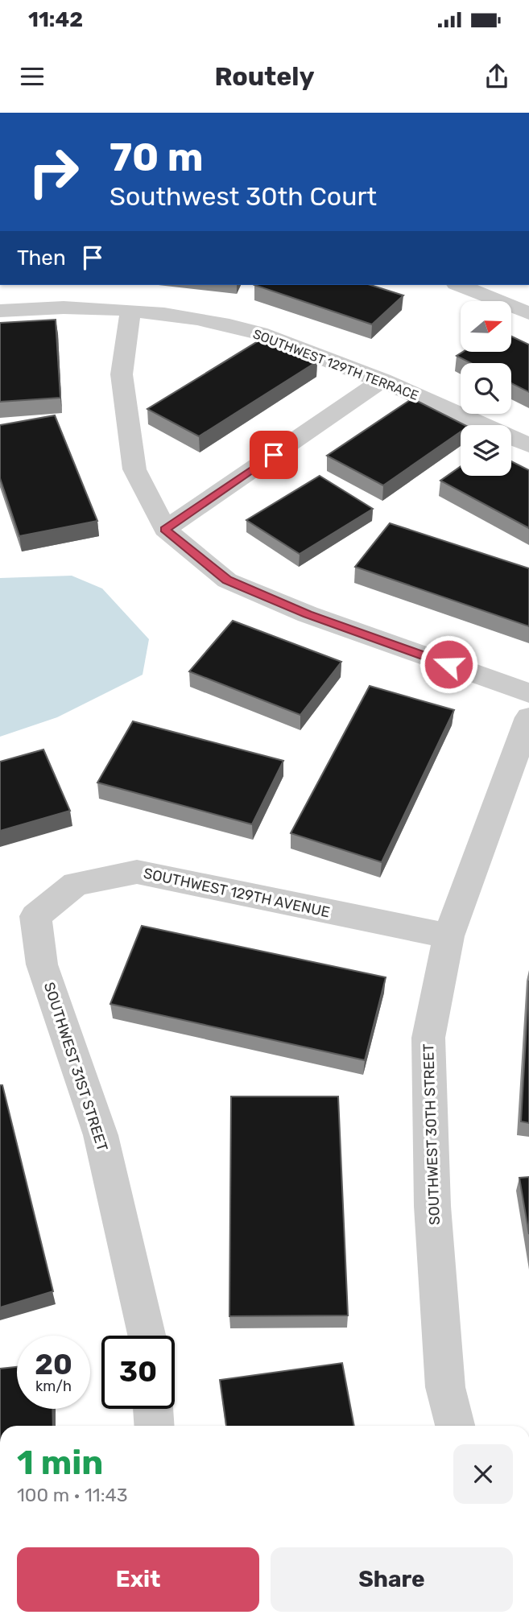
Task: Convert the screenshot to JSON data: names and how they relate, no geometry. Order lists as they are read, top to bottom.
{
  "streets": {
    "street": [
      "SOUTHWEST 129TH TERRACE",
      "SOUTHWEST 129TH AVENUE",
      "SOUTHWEST 31ST STREET",
      "SOUTHWEST 30TH STREET"
    ]
  },
  "crossings": [
    ["SOUTHWEST 129TH AVENUE", "SOUTHWEST 31ST STREET"],
    ["SOUTHWEST 129TH AVENUE", "SOUTHWEST 30TH STREET"]
  ],
  "north": "right",
  "page": {
    "status": "11:42",
    "header": "Routely",
    "turn": ["70 m", "Southwest 30th Court"],
    "then": "Then",
    "speed": "20 km/h",
    "limit": "30",
    "heading": ["1 min", "100 m · 11:43"],
    "buttons": ["Exit", "Share"]
  }
}
